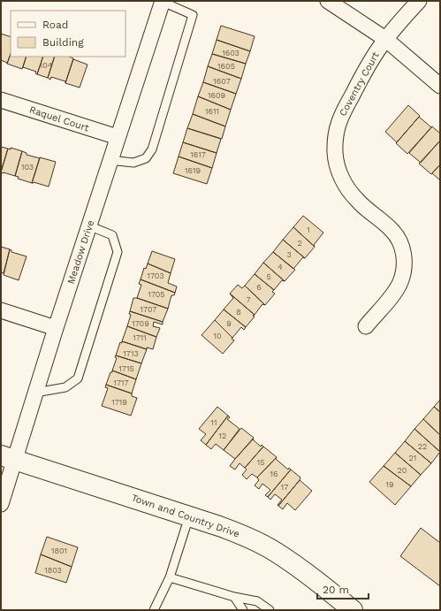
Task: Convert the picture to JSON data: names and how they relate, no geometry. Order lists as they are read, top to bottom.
{
  "streets": {
    "street": [
      "Coventry Court",
      "Raquel Court",
      "Meadow Drive",
      "Town and Country Drive"
    ]
  },
  "crossings": [
    ["Raquel Court", "Meadow Drive"],
    ["Meadow Drive", "Town and Country Drive"]
  ],
  "house_numbers": [
    "1603",
    "104",
    "1605",
    "1607",
    "1609",
    "1611",
    "1617",
    "103",
    "1619",
    "1",
    "2",
    "3",
    "4",
    "1703",
    "5",
    "6",
    "1705",
    "7",
    "1707",
    "8",
    "1709",
    "9",
    "10",
    "1711",
    "1713",
    "1715",
    "1717",
    "1719",
    "11",
    "12",
    "22",
    "21",
    "15",
    "20",
    "16",
    "19",
    "17",
    "1801",
    "1803"
  ],
  "legend": ["Road", "Building"],
  "scale_bar": "20 m"
}
